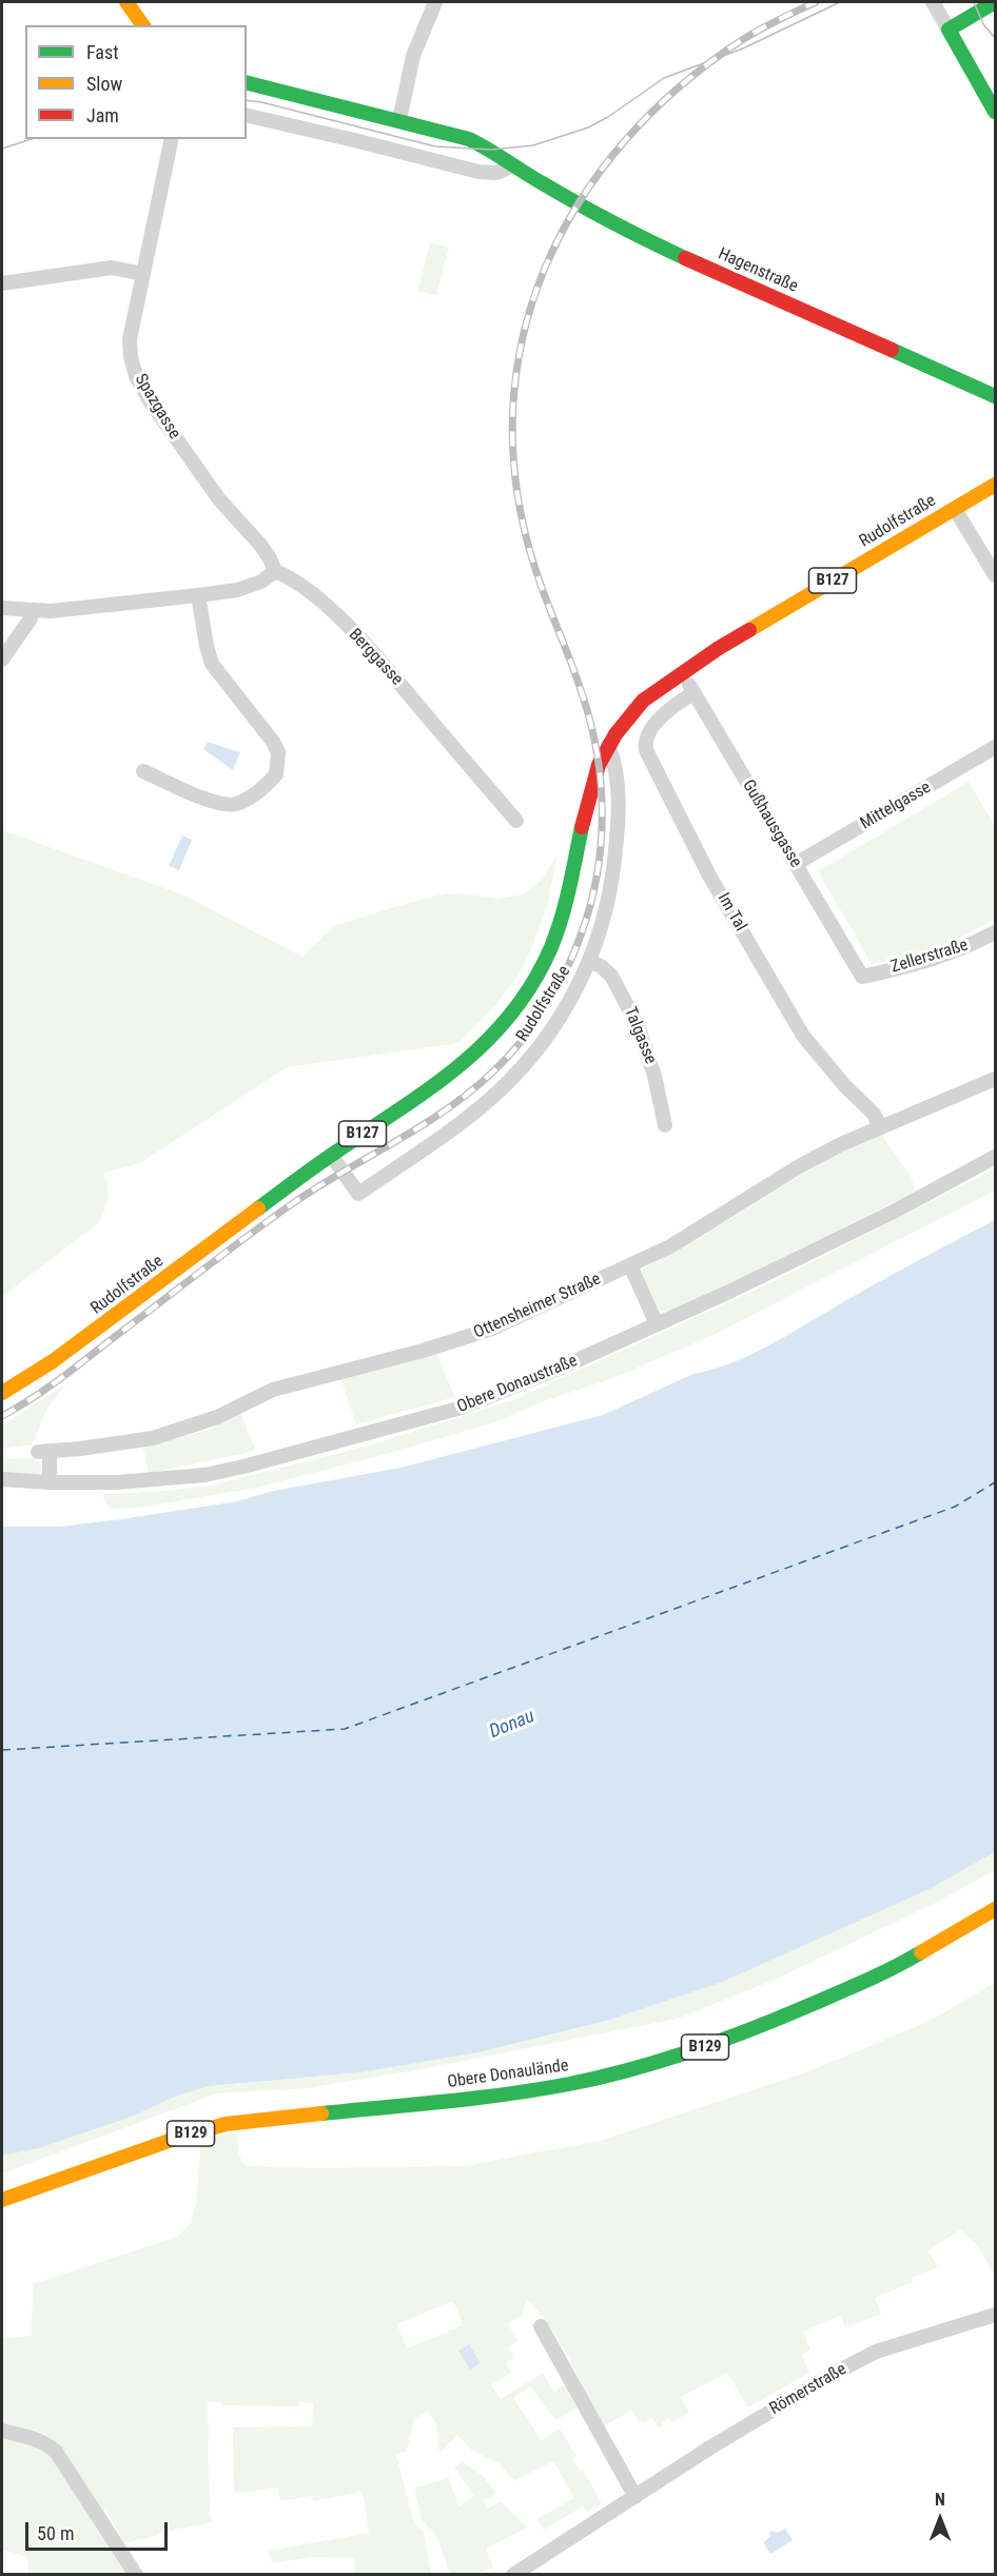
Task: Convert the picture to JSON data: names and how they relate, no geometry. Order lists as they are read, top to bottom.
{
  "streets": {
    "main road": [
      "Hagenstraße",
      "Rudolfstraße",
      "B127",
      "B129",
      "Obere Donaulände"
    ],
    "street": [
      "Spazgasse",
      "Berggasse",
      "Mittelgasse",
      "Gußhausgasse",
      "Im Tal",
      "Zellerstraße",
      "Talgasse",
      "Ottensheimer Straße",
      "Obere Donaustraße",
      "Römerstraße"
    ]
  },
  "crossings": [
    ["Spazgasse", "Berggasse"],
    ["Rudolfstraße", "Gußhausgasse"],
    ["Rudolfstraße", "Talgasse"],
    ["Mittelgasse", "Gußhausgasse"],
    ["Gußhausgasse", "Im Tal"],
    ["Gußhausgasse", "Zellerstraße"],
    ["Im Tal", "Ottensheimer Straße"],
    ["Ottensheimer Straße", "Obere Donaustraße"]
  ],
  "water": ["Donau"],
  "legend": ["Fast", "Slow", "Jam"],
  "scale_bar": "50 m",
  "north": "top"
}
